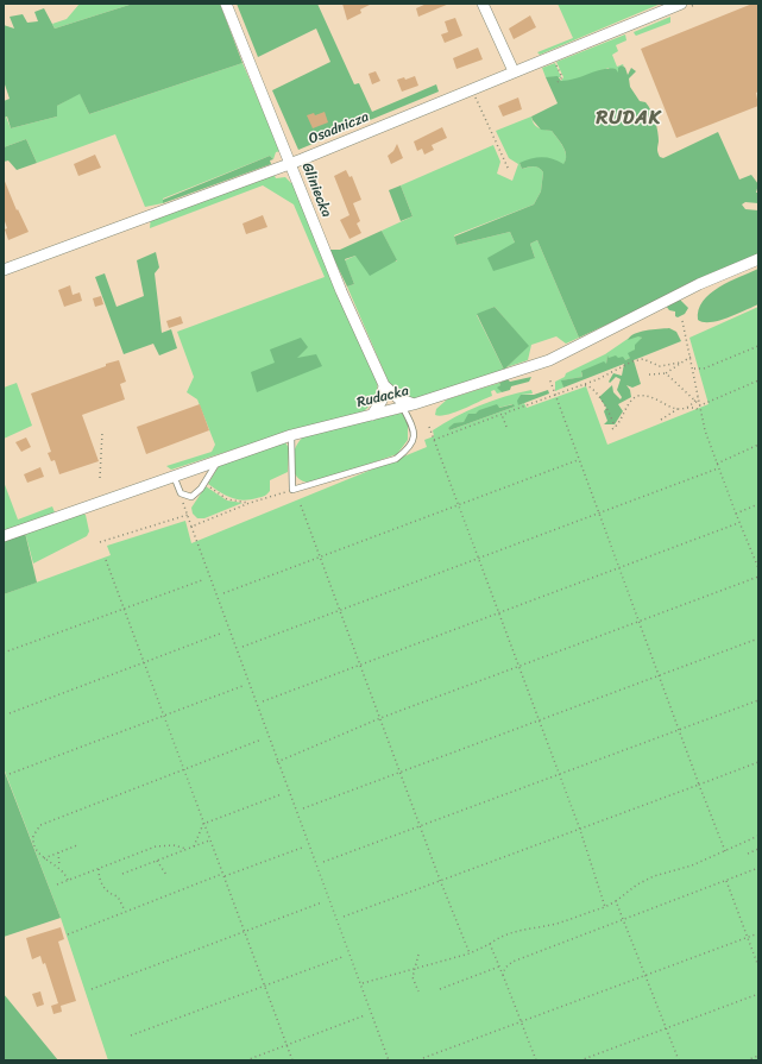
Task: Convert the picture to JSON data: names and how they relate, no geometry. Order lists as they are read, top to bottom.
{
  "streets": {
    "street": ["Osadnicza", "Gliniecka", "Rudacka"]
  },
  "crossings": [
    ["Osadnicza", "Gliniecka"],
    ["Gliniecka", "Rudacka"]
  ],
  "districts": ["RUDAK"]
}
